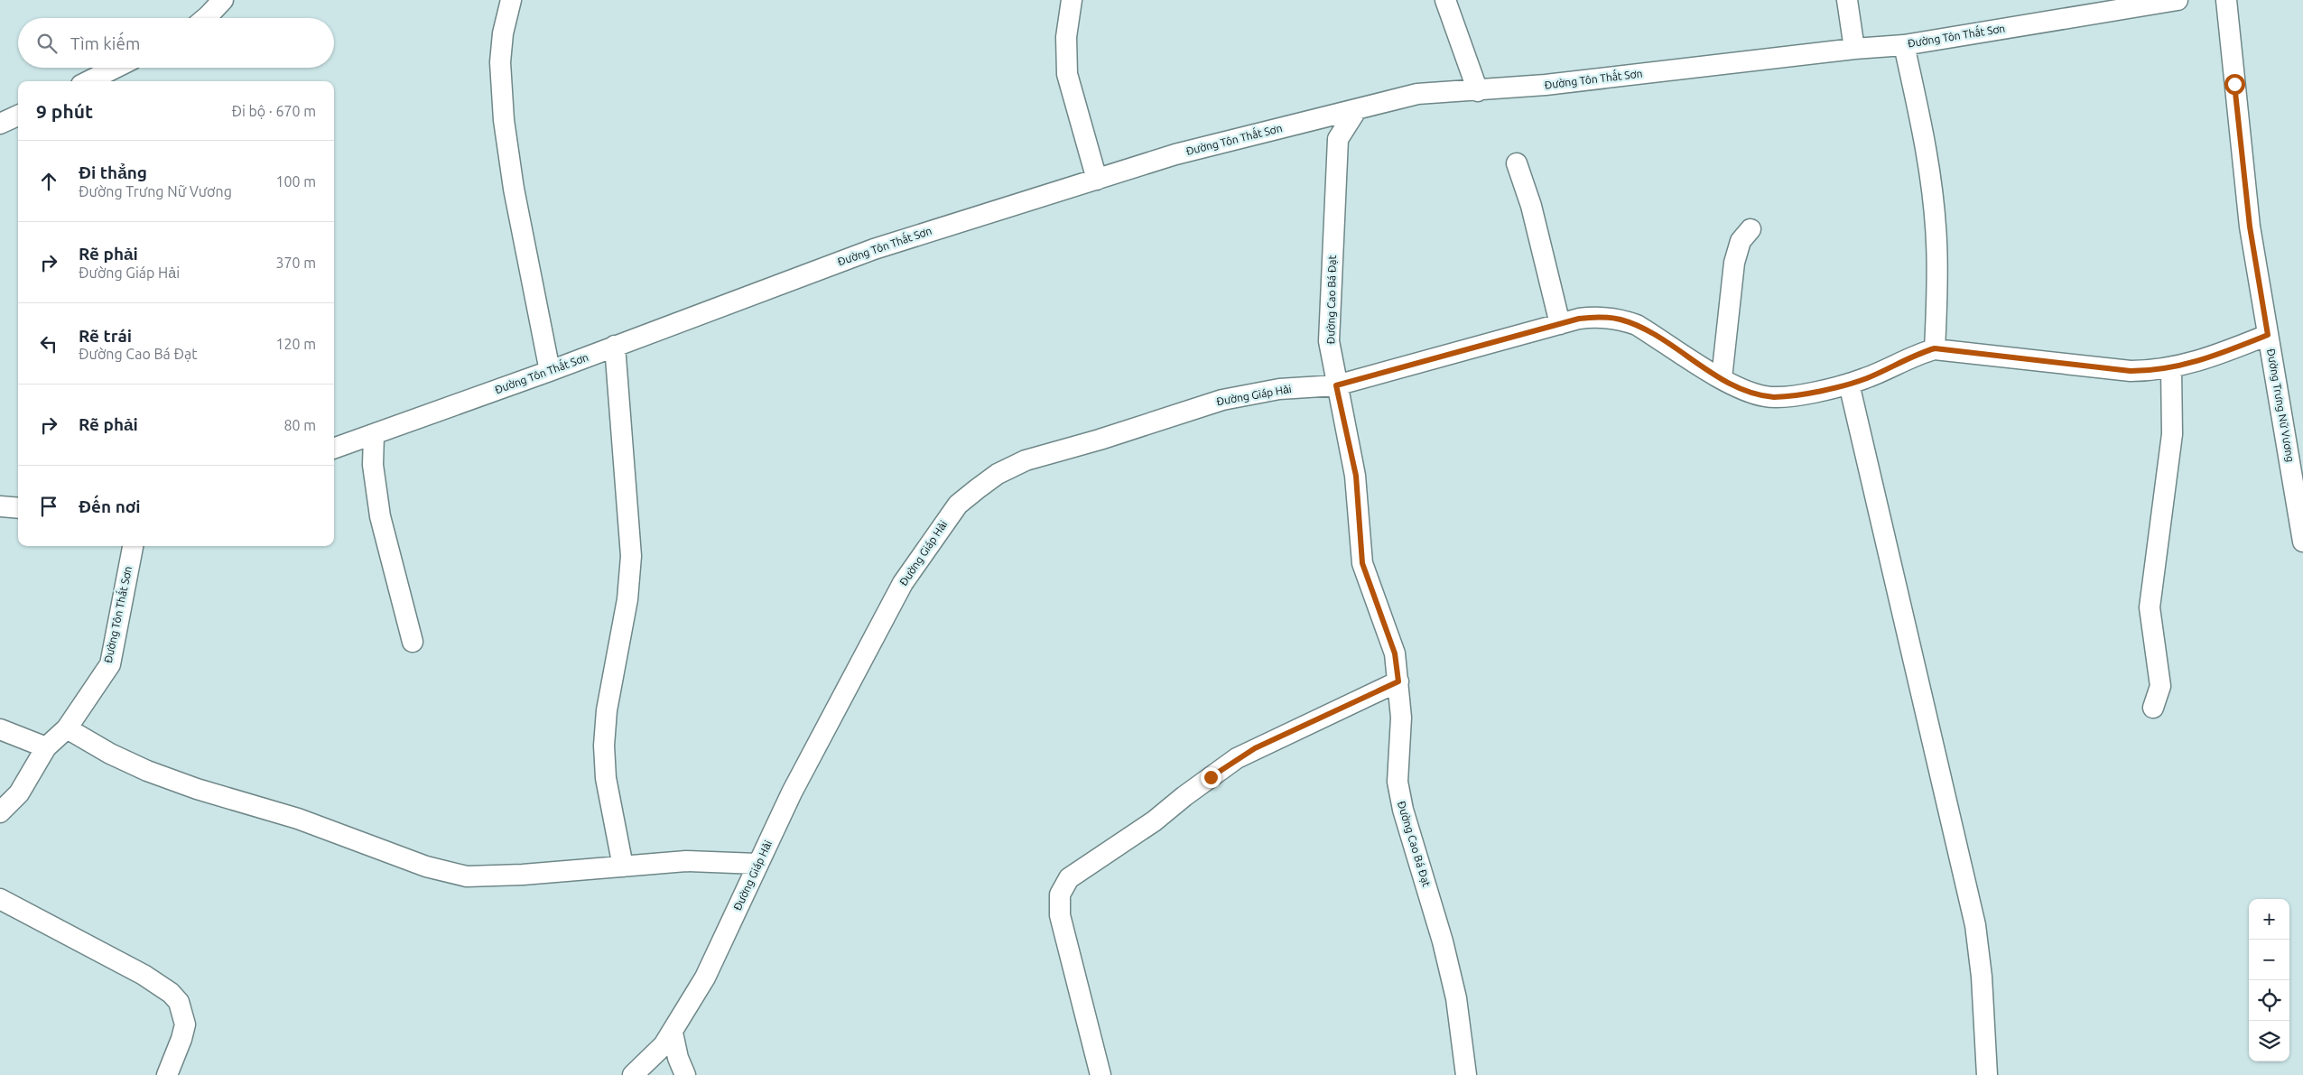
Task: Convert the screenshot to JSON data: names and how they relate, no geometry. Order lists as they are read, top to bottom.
{
  "streets": {
    "street": [
      "Đường Tôn Thất Sơn",
      "Đường Cao Bá Đạt",
      "Đường Giáp Hải",
      "Đường Trưng Nữ Vương"
    ]
  },
  "crossings": [
    ["Đường Tôn Thất Sơn", "Đường Cao Bá Đạt"],
    ["Đường Cao Bá Đạt", "Đường Giáp Hải"],
    ["Đường Giáp Hải", "Đường Trưng Nữ Vương"]
  ],
  "page": {
    "search": "Tìm kiếm",
    "heading": ["9 phút", "Đi bộ · 670 m"],
    "list": [
      ["Đi thẳng", "Đường Trưng Nữ Vương", "100 m"],
      ["Rẽ phải", "Đường Giáp Hải", "370 m"],
      ["Rẽ trái", "Đường Cao Bá Đạt", "120 m"],
      ["Rẽ phải", "80 m"],
      "Đến nơi"
    ],
    "map_buttons": ["+", "−"]
  }
}
